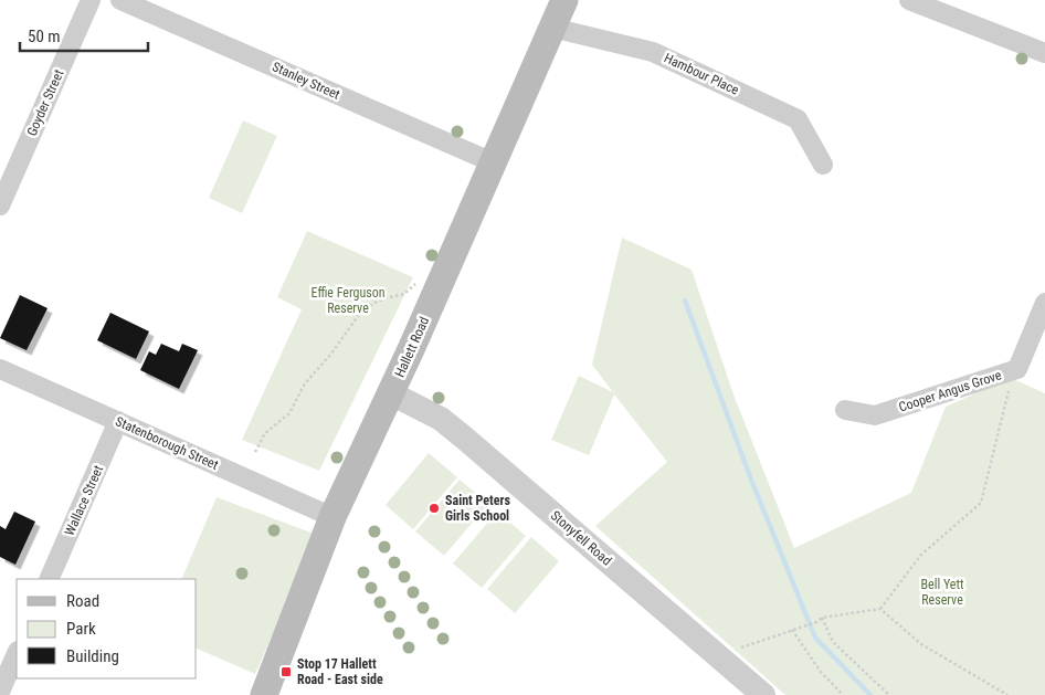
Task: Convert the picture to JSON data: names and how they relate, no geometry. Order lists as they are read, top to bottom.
{
  "streets": {
    "main road": ["Hallett Road"],
    "street": [
      "Hambour Place",
      "Stanley Street",
      "Goyder Street",
      "Cooper Angus Grove",
      "Statenborough Street",
      "Wallace Street",
      "Stonyfell Road"
    ]
  },
  "crossings": [
    ["Hambour Place", "Hallett Road"],
    ["Stanley Street", "Hallett Road"],
    ["Hallett Road", "Statenborough Street"],
    ["Hallett Road", "Stonyfell Road"],
    ["Statenborough Street", "Wallace Street"]
  ],
  "parks": ["Effie Ferguson Reserve", "Bell Yett Reserve"],
  "places": {
    "other": ["Saint Peters Girls School"],
    "transit": ["Stop 17 Hallett Road - East side"]
  },
  "legend": ["Road", "Park", "Building"],
  "scale_bar": "50 m"
}
